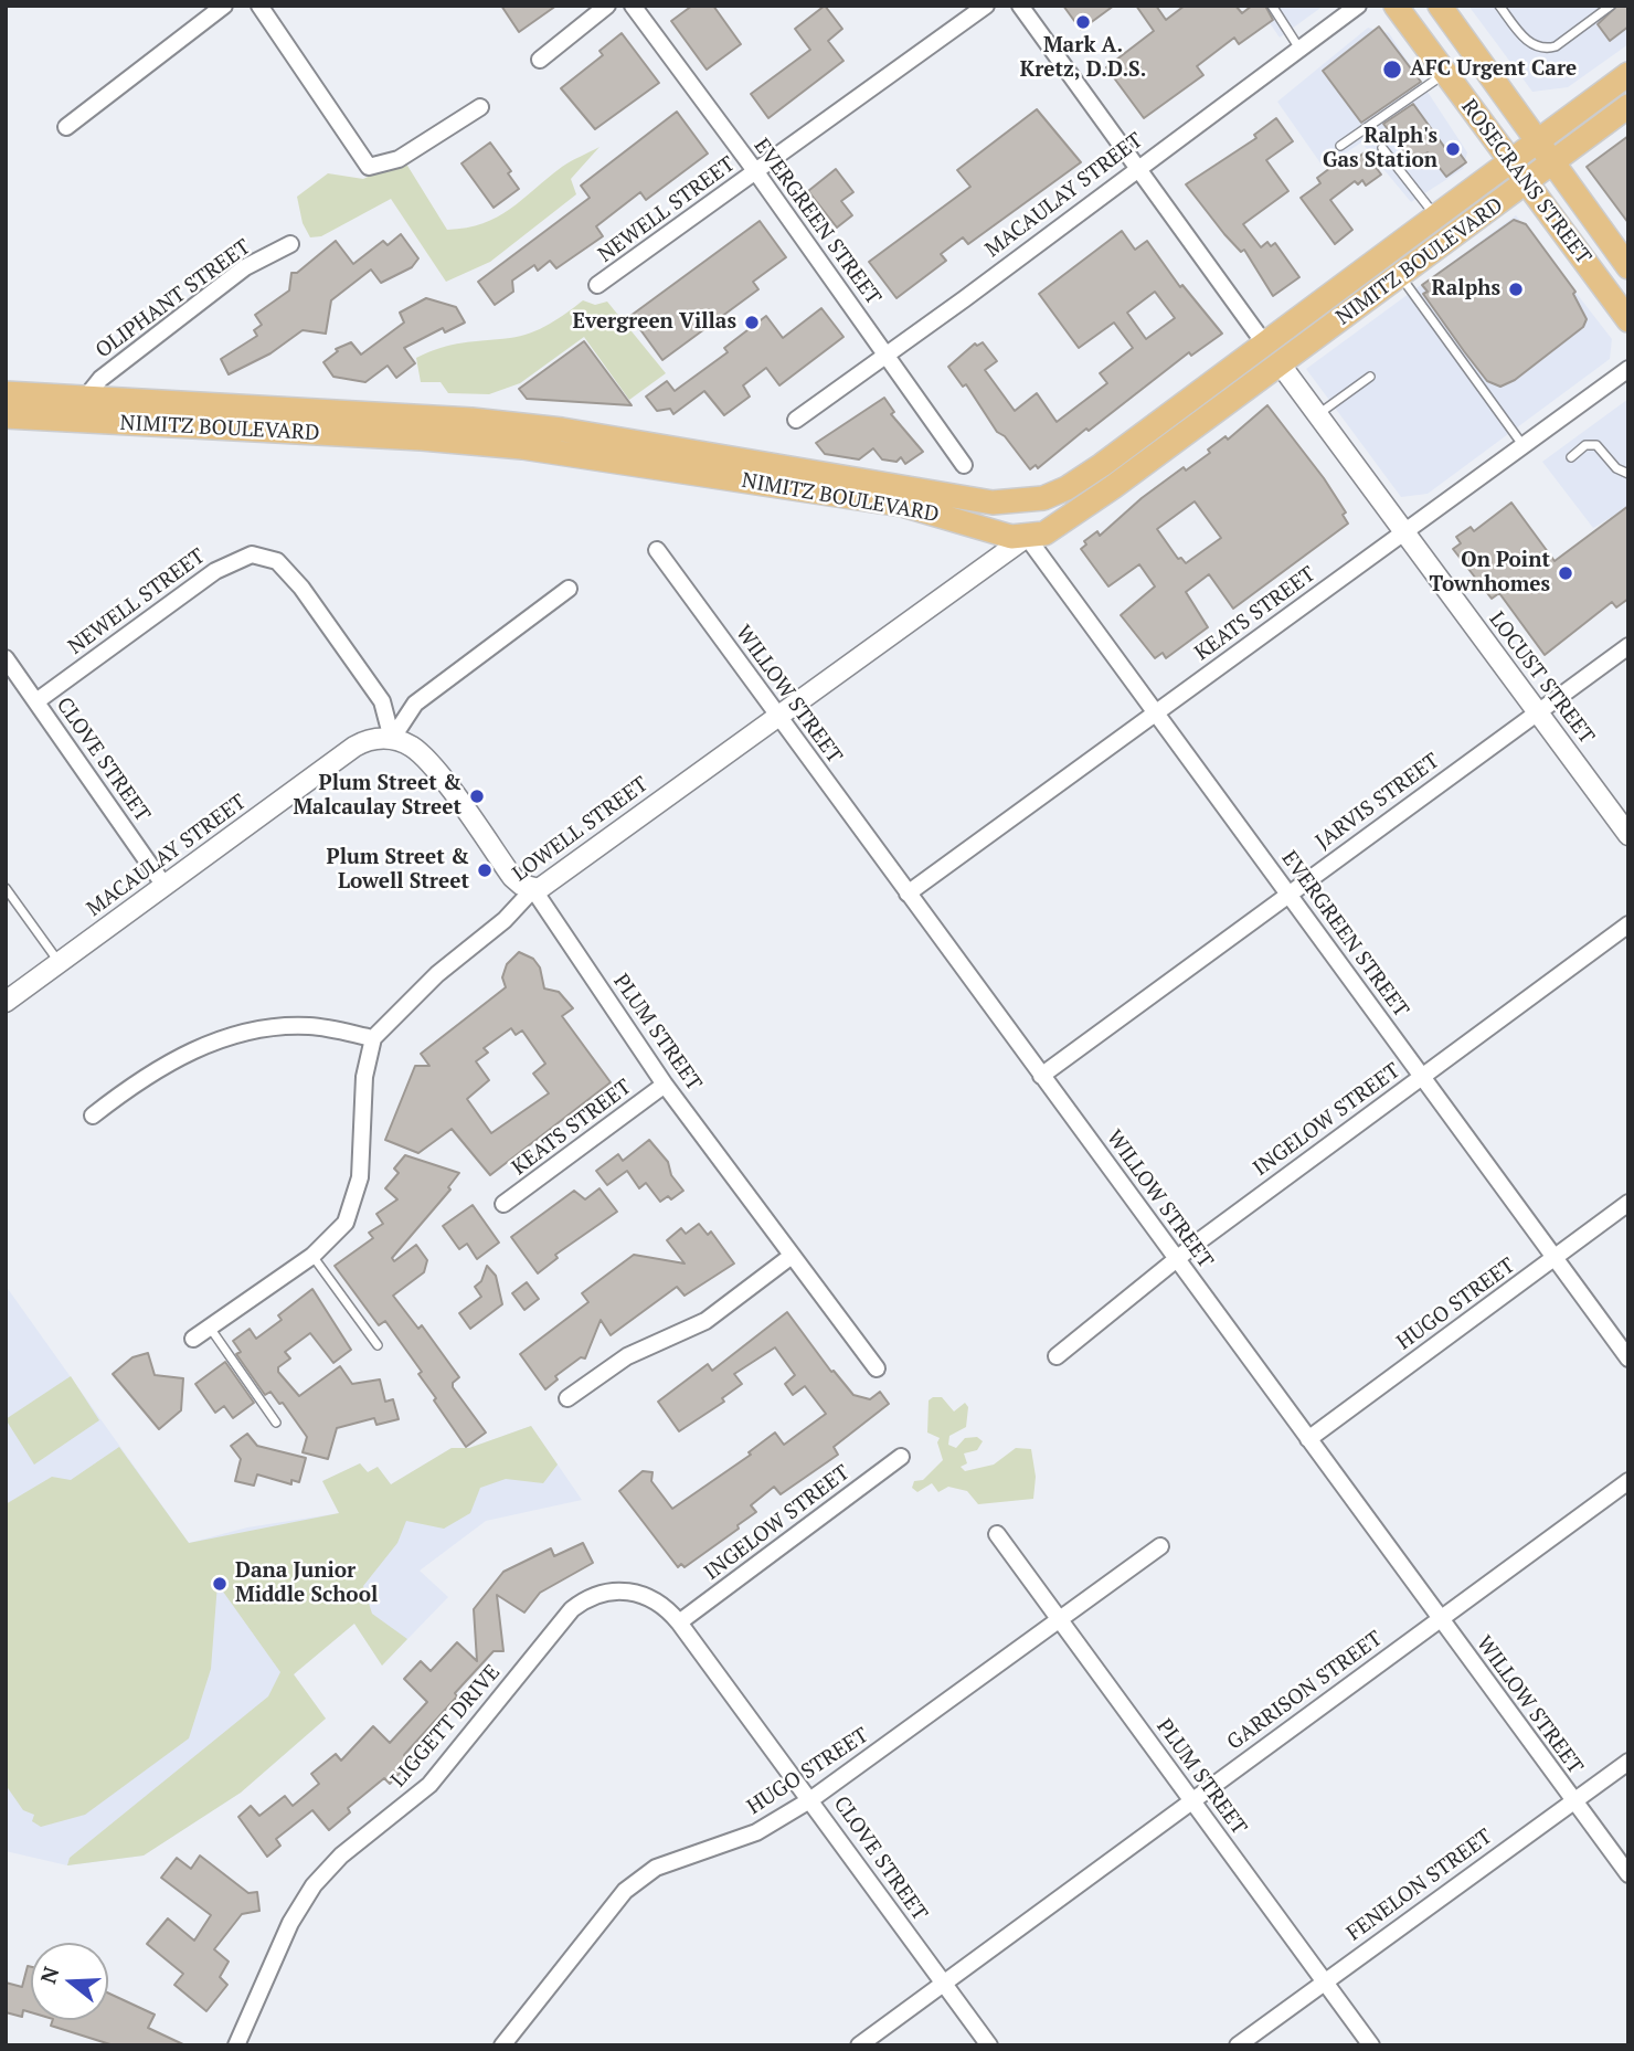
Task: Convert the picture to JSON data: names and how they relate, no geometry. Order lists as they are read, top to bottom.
{
  "streets": {
    "main road": ["ROSECRANS STREET", "NIMITZ BOULEVARD"],
    "street": [
      "MACAULAY STREET",
      "NEWELL STREET",
      "EVERGREEN STREET",
      "OLIPHANT STREET",
      "KEATS STREET",
      "LOCUST STREET",
      "WILLOW STREET",
      "CLOVE STREET",
      "JARVIS STREET",
      "LOWELL STREET",
      "PLUM STREET",
      "INGELOW STREET",
      "HUGO STREET",
      "GARRISON STREET",
      "LIGGETT DRIVE",
      "FENELON STREET"
    ]
  },
  "crossings": [
    ["ROSECRANS STREET", "NIMITZ BOULEVARD"],
    ["MACAULAY STREET", "NEWELL STREET"],
    ["MACAULAY STREET", "EVERGREEN STREET"],
    ["MACAULAY STREET", "LOCUST STREET"],
    ["MACAULAY STREET", "CLOVE STREET"],
    ["MACAULAY STREET", "PLUM STREET"],
    ["NEWELL STREET", "EVERGREEN STREET"],
    ["NEWELL STREET", "CLOVE STREET"],
    ["NEWELL STREET", "PLUM STREET"],
    ["EVERGREEN STREET", "NIMITZ BOULEVARD"],
    ["EVERGREEN STREET", "KEATS STREET"],
    ["EVERGREEN STREET", "JARVIS STREET"],
    ["EVERGREEN STREET", "LOWELL STREET"],
    ["EVERGREEN STREET", "INGELOW STREET"],
    ["EVERGREEN STREET", "HUGO STREET"],
    ["NIMITZ BOULEVARD", "OLIPHANT STREET"],
    ["NIMITZ BOULEVARD", "LOCUST STREET"],
    ["NIMITZ BOULEVARD", "LOWELL STREET"],
    ["KEATS STREET", "LOCUST STREET"],
    ["KEATS STREET", "WILLOW STREET"],
    ["KEATS STREET", "PLUM STREET"],
    ["LOCUST STREET", "JARVIS STREET"],
    ["WILLOW STREET", "JARVIS STREET"],
    ["WILLOW STREET", "LOWELL STREET"],
    ["WILLOW STREET", "INGELOW STREET"],
    ["WILLOW STREET", "HUGO STREET"],
    ["WILLOW STREET", "GARRISON STREET"],
    ["WILLOW STREET", "FENELON STREET"],
    ["CLOVE STREET", "INGELOW STREET"],
    ["CLOVE STREET", "HUGO STREET"],
    ["CLOVE STREET", "GARRISON STREET"],
    ["CLOVE STREET", "LIGGETT DRIVE"],
    ["LOWELL STREET", "PLUM STREET"],
    ["PLUM STREET", "HUGO STREET"],
    ["PLUM STREET", "GARRISON STREET"],
    ["PLUM STREET", "FENELON STREET"],
    ["INGELOW STREET", "LIGGETT DRIVE"]
  ],
  "places": [
    "Mark A. Kretz, D.D.S.",
    "AFC Urgent Care",
    "Ralph's Gas Station",
    "Ralphs",
    "Evergreen Villas",
    "On Point Townhomes",
    "Plum Street & Malcaulay Street",
    "Plum Street & Lowell Street",
    "Dana Junior Middle School"
  ],
  "north": "left"
}
